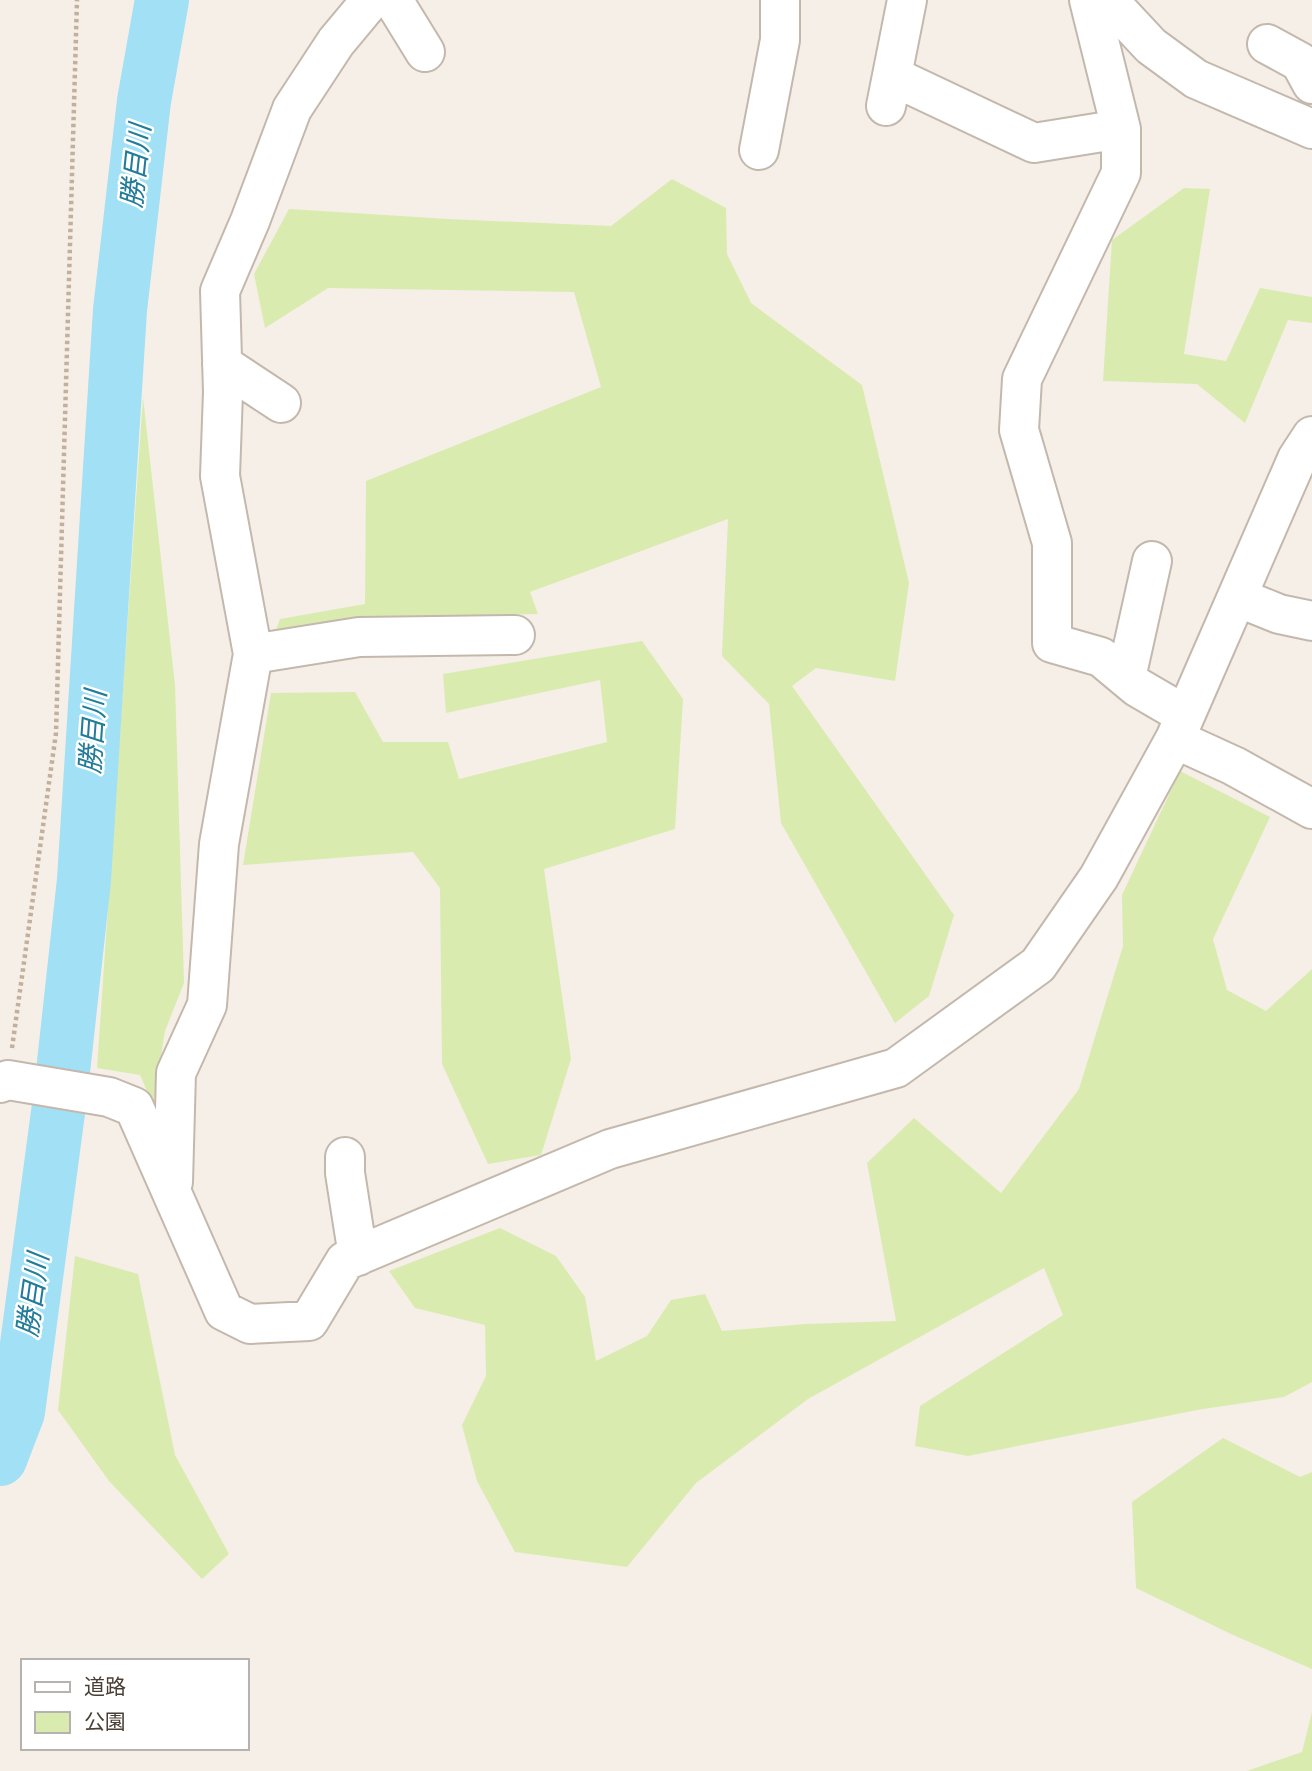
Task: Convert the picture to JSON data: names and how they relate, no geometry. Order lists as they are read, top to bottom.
{
  "water": ["勝目川"],
  "legend": ["道路", "公園"]
}
